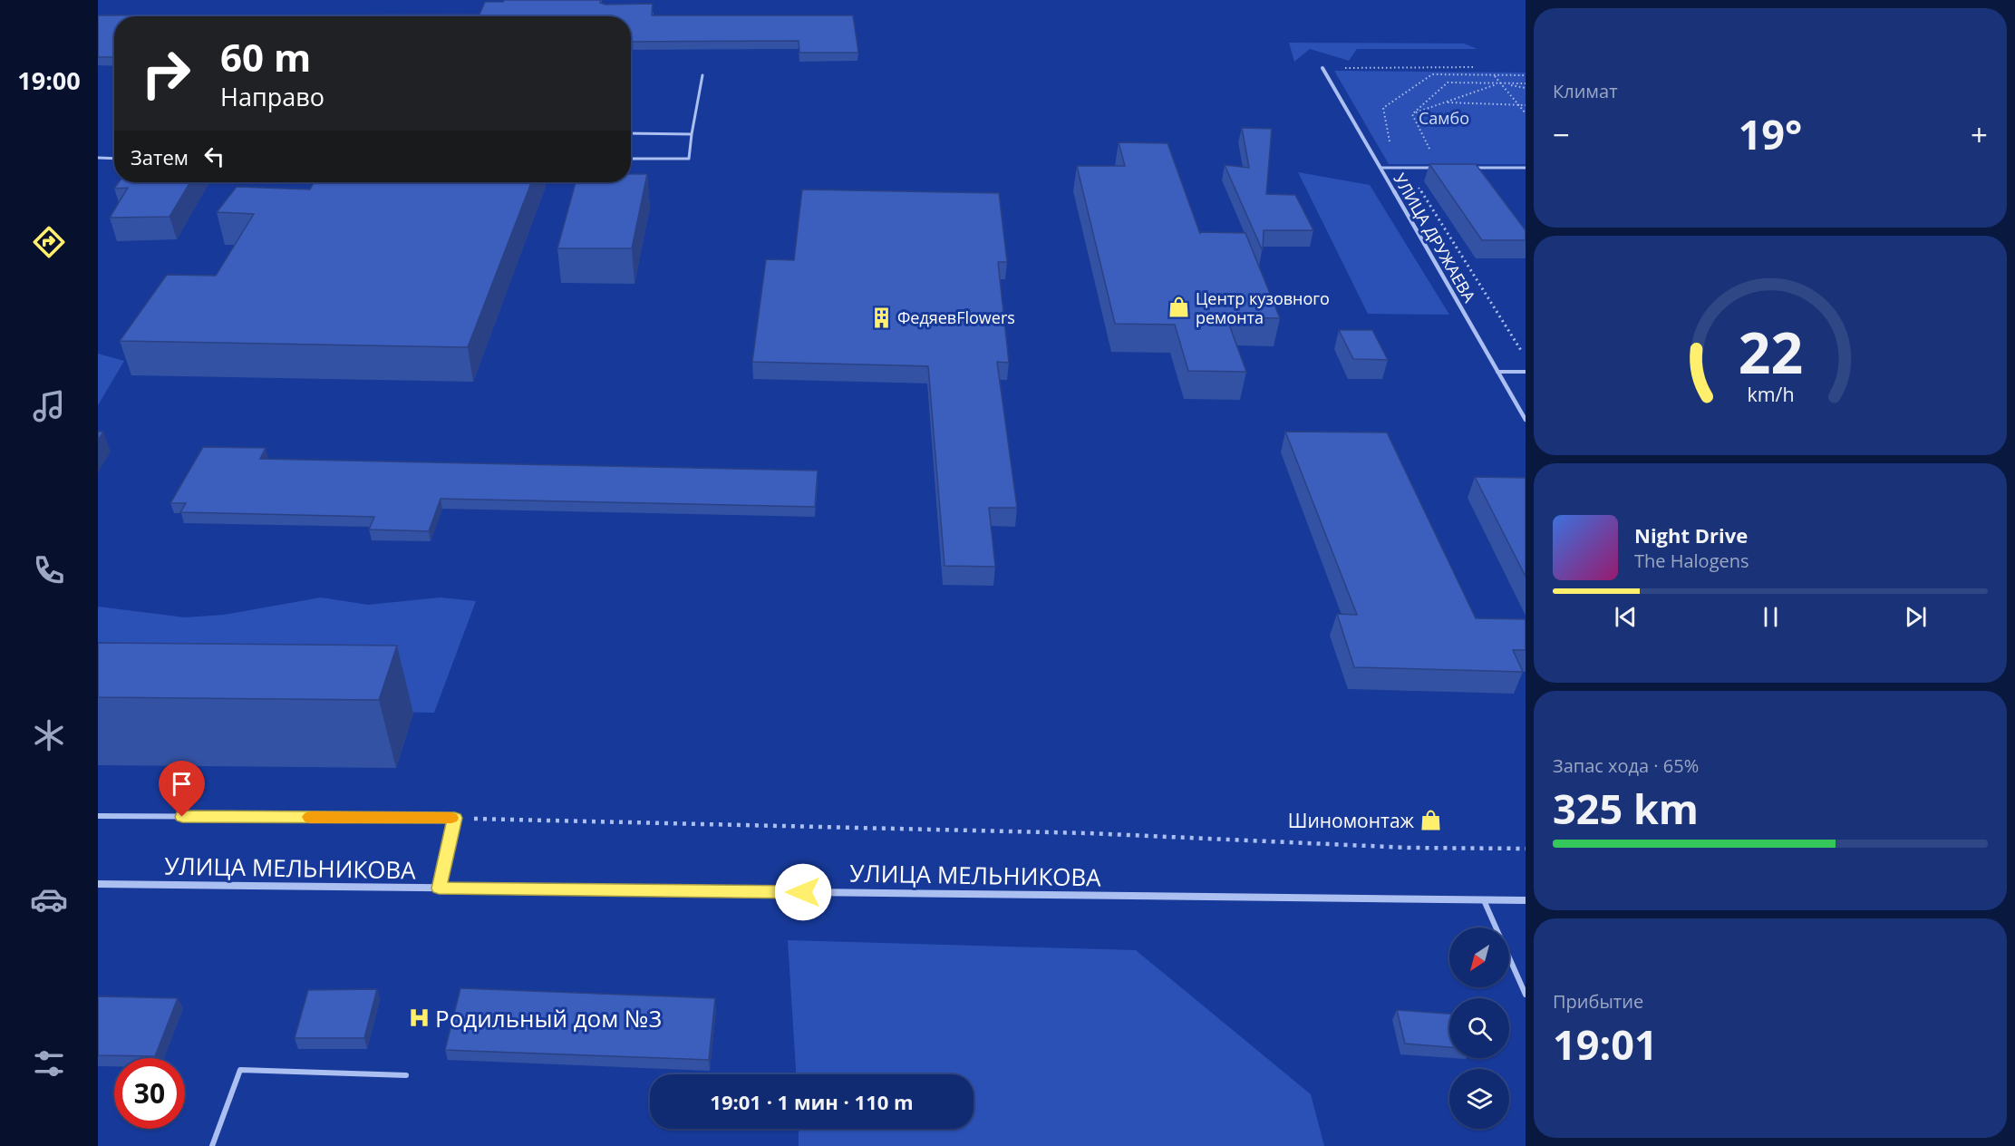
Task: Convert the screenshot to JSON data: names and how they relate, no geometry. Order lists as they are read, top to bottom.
{
  "streets": {
    "street": ["УЛИЦА ДРУЖАЕВА", "УЛИЦА МЕЛЬНИКОВА"]
  },
  "parks": ["Самбо"],
  "places": {
    "shop": ["Центр кузовного ремонта", "Шиномонтаж"],
    "building": ["ФедяевFlowers"],
    "hospital": ["Родильный дом №3"]
  },
  "north": "bottom left",
  "page": {
    "tabs": "19:00",
    "tile": [
      "Климат",
      ["Запас хода · 65%", "325 km"],
      ["Прибытие", "19:01"]
    ],
    "turn": ["60 m", "Направо"],
    "heat": ["−", "19°", "+"],
    "then": "Затем",
    "song": ["Night Drive", "The Halogens"],
    "limit": "30",
    "trip": "19:01 · 1 мин · 110 m",
    "gauge": ["22", "km/h"]
  }
}
